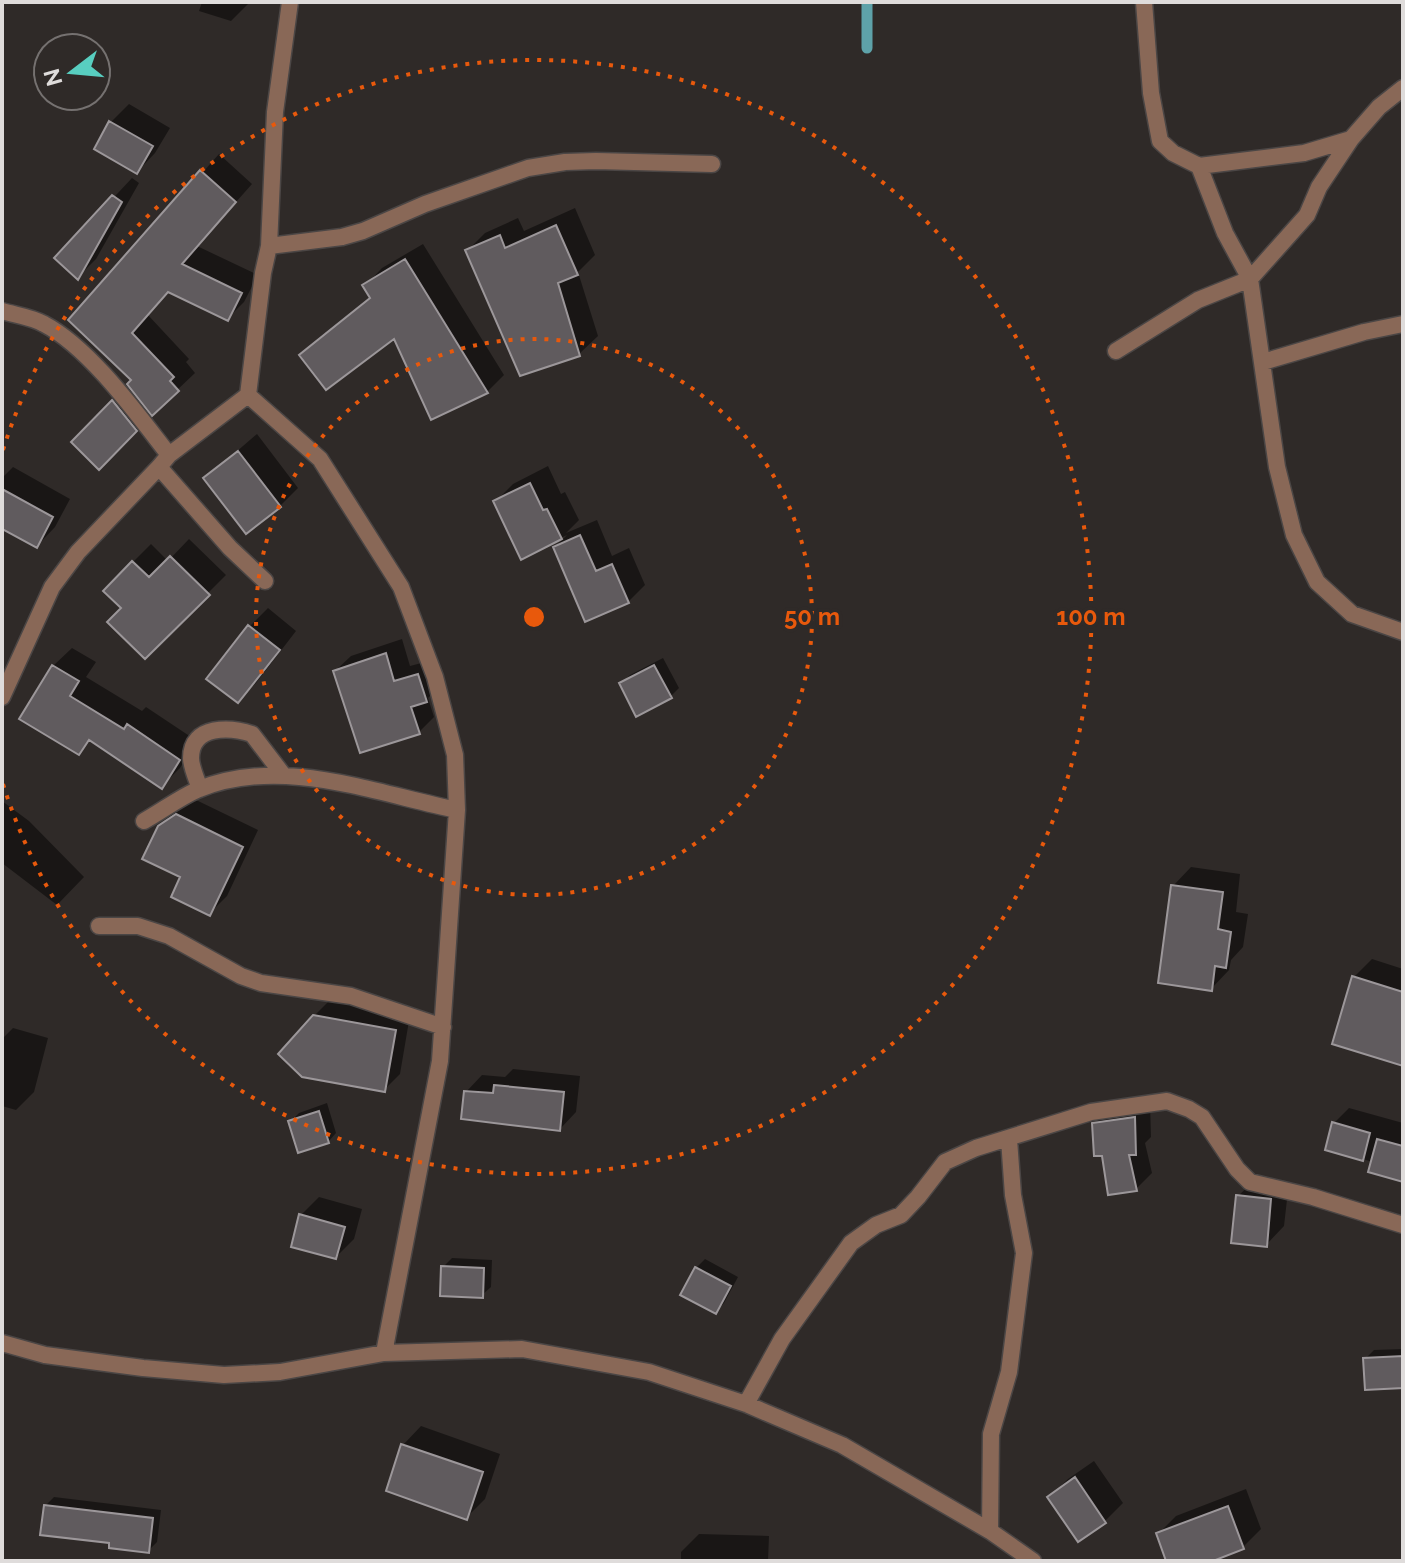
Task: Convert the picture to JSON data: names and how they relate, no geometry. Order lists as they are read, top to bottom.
{
  "north": "left",
  "rings": ["50 m", "100 m"]
}
